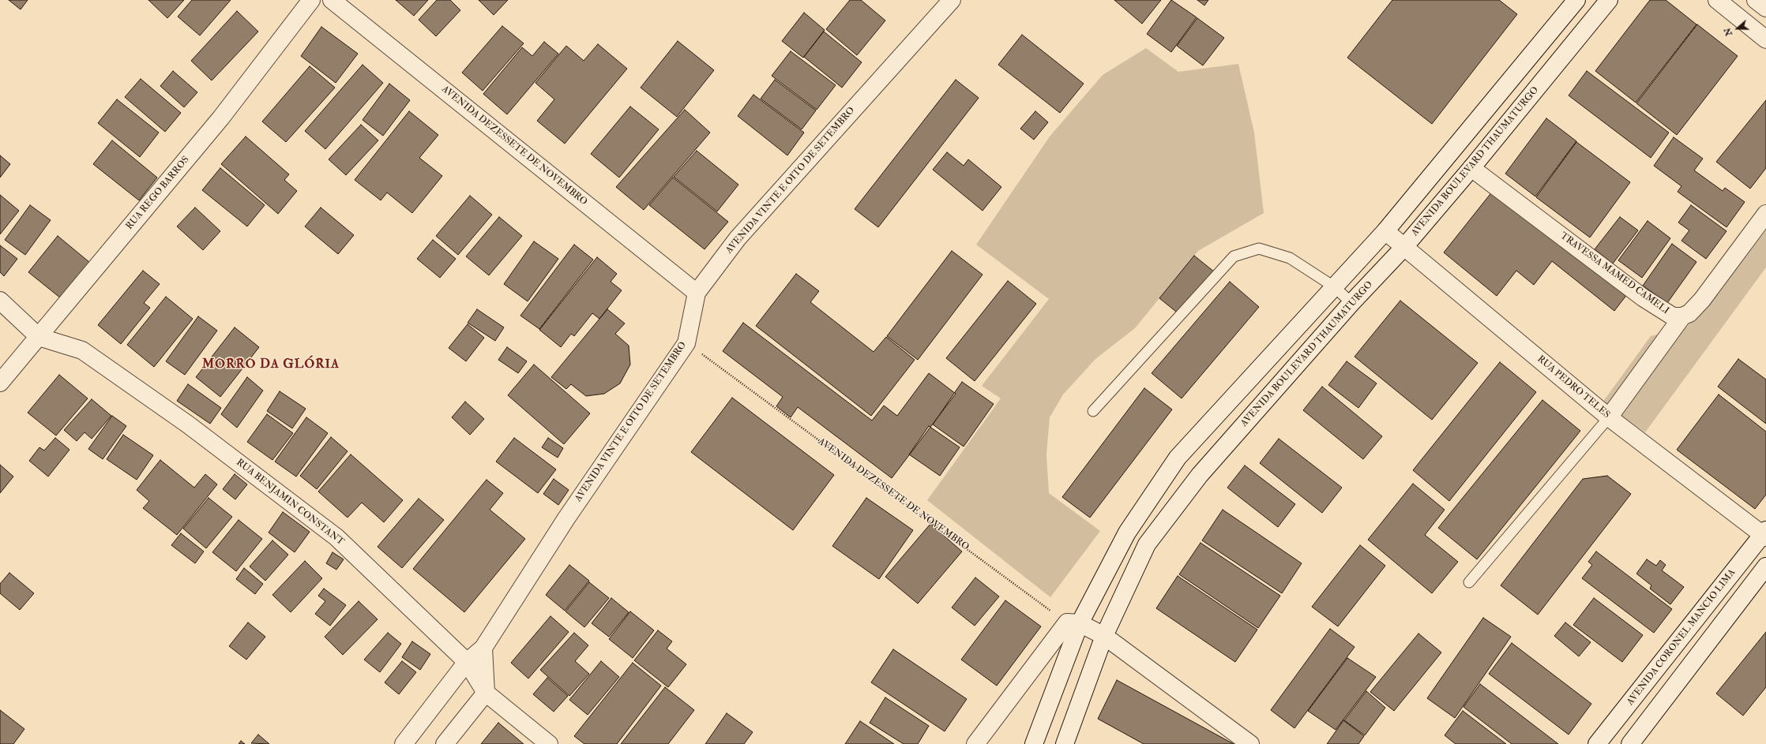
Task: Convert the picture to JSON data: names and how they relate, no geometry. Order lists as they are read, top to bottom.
{
  "streets": {
    "street": [
      "AVENIDA DEZESSETE DE NOVEMBRO",
      "AVENIDA BOULEVARD THAUMATURGO",
      "AVENIDA VINTE E OITO DE SETEMBRO",
      "RUA REGO BARROS",
      "TRAVESSA MAMED CAMELI",
      "RUA PEDRO TELES",
      "RUA BENJAMIN CONSTANT",
      "AVENIDA CORONEL MANCIO LIMA"
    ]
  },
  "crossings": [
    ["AVENIDA DEZESSETE DE NOVEMBRO", "AVENIDA VINTE E OITO DE SETEMBRO"],
    ["AVENIDA BOULEVARD THAUMATURGO", "TRAVESSA MAMED CAMELI"],
    ["AVENIDA BOULEVARD THAUMATURGO", "RUA PEDRO TELES"],
    ["AVENIDA VINTE E OITO DE SETEMBRO", "RUA BENJAMIN CONSTANT"],
    ["RUA REGO BARROS", "RUA BENJAMIN CONSTANT"],
    ["RUA PEDRO TELES", "AVENIDA CORONEL MANCIO LIMA"]
  ],
  "districts": ["MORRO DA GLÓRIA"],
  "north": "left"
}
